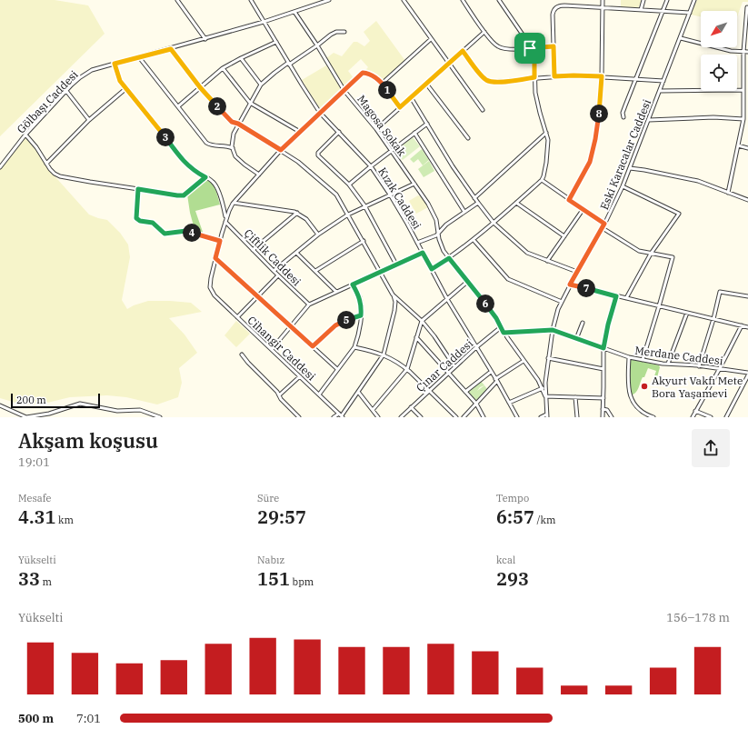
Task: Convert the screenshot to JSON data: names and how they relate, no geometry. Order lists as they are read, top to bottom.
{
  "streets": {
    "street": [
      "Gölbaşı Caddesi",
      "Magosa Sokak",
      "Eski Karacalar Caddesi",
      "Kızık Caddesi",
      "Çiftlik Caddesi",
      "Cihangir Caddesi",
      "Merdane Caddesi",
      "Çınar Caddesi"
    ]
  },
  "crossings": [
    ["Gölbaşı Caddesi", "Magosa Sokak"],
    ["Gölbaşı Caddesi", "Kızık Caddesi"],
    ["Magosa Sokak", "Eski Karacalar Caddesi"],
    ["Magosa Sokak", "Merdane Caddesi"],
    ["Magosa Sokak", "Çınar Caddesi"],
    ["Eski Karacalar Caddesi", "Merdane Caddesi"],
    ["Kızık Caddesi", "Çınar Caddesi"]
  ],
  "places": ["Akyurt Vakfı Mete Bora Yaşamevi"],
  "scale_bar": "200 m",
  "north": "bottom left",
  "page": {
    "pins": [
      "1",
      "2",
      "8",
      "3",
      "4",
      "7",
      "6",
      "5"
    ],
    "scale": "200 m",
    "heading": ["Akşam koşusu", "19:01"],
    "stats": [
      ["Mesafe", "4.31 km"],
      ["Süre", "29:57"],
      ["Tempo", "6:57 /km"],
      ["Yükselti", "33 m"],
      ["Nabız", "151 bpm"],
      ["kcal", "293"]
    ],
    "chart": ["Yükselti", "156–178 m"],
    "list": [
      {
        "name": "500 m",
        "note": "7:01"
      }
    ]
  }
}
